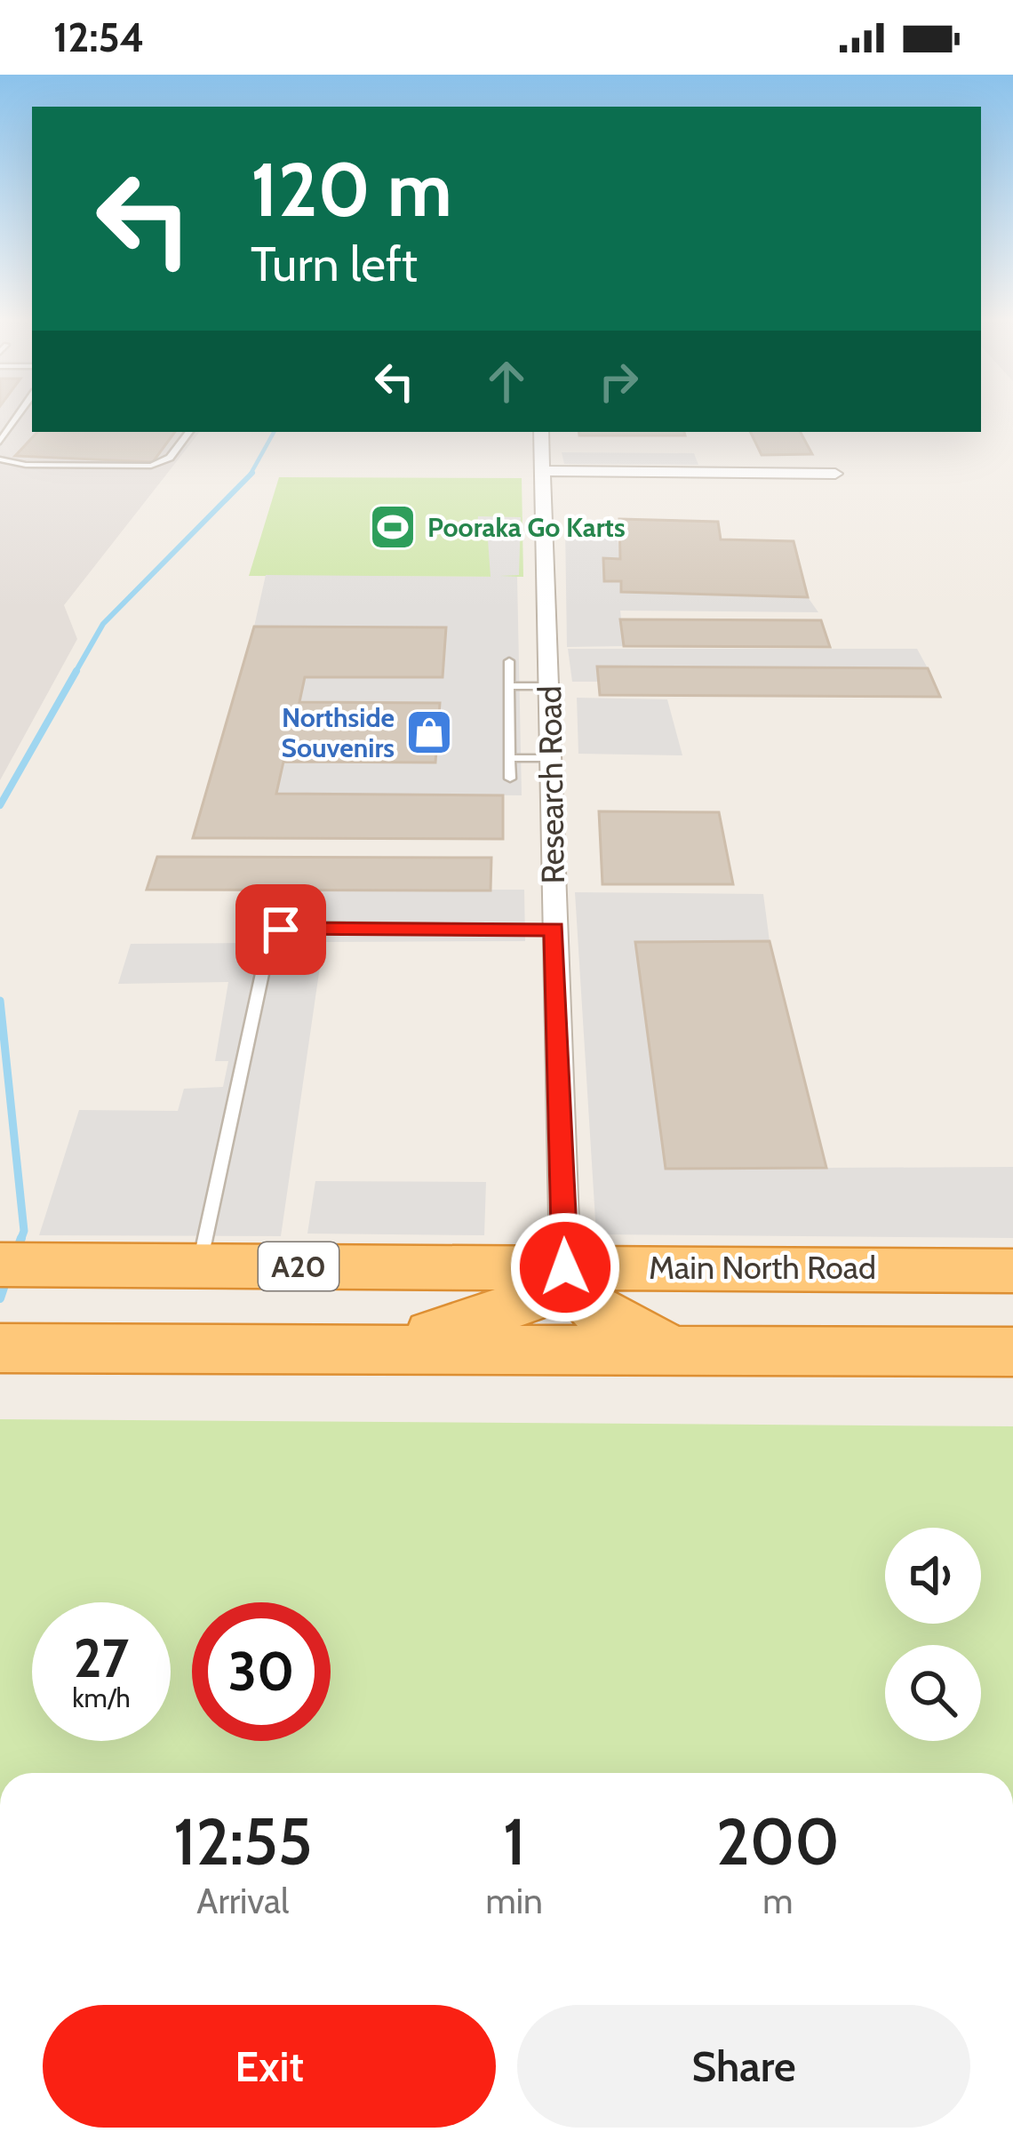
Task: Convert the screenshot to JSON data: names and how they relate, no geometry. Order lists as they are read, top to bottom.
{
  "streets": {
    "highway": ["A20", "Main North Road"],
    "street": ["Research Road"]
  },
  "crossings": [
    ["Research Road", "Main North Road"]
  ],
  "places": {
    "sports": ["Pooraka Go Karts"],
    "shop": ["Northside Souvenirs"]
  },
  "page": {
    "status": "12:54",
    "turn": ["120 m", "Turn left"],
    "speed": "27 km/h",
    "limit": "30",
    "eta": [
      "12:55",
      "Arrival",
      "1",
      "min",
      "200",
      "m"
    ],
    "buttons": ["Exit", "Share"]
  }
}
